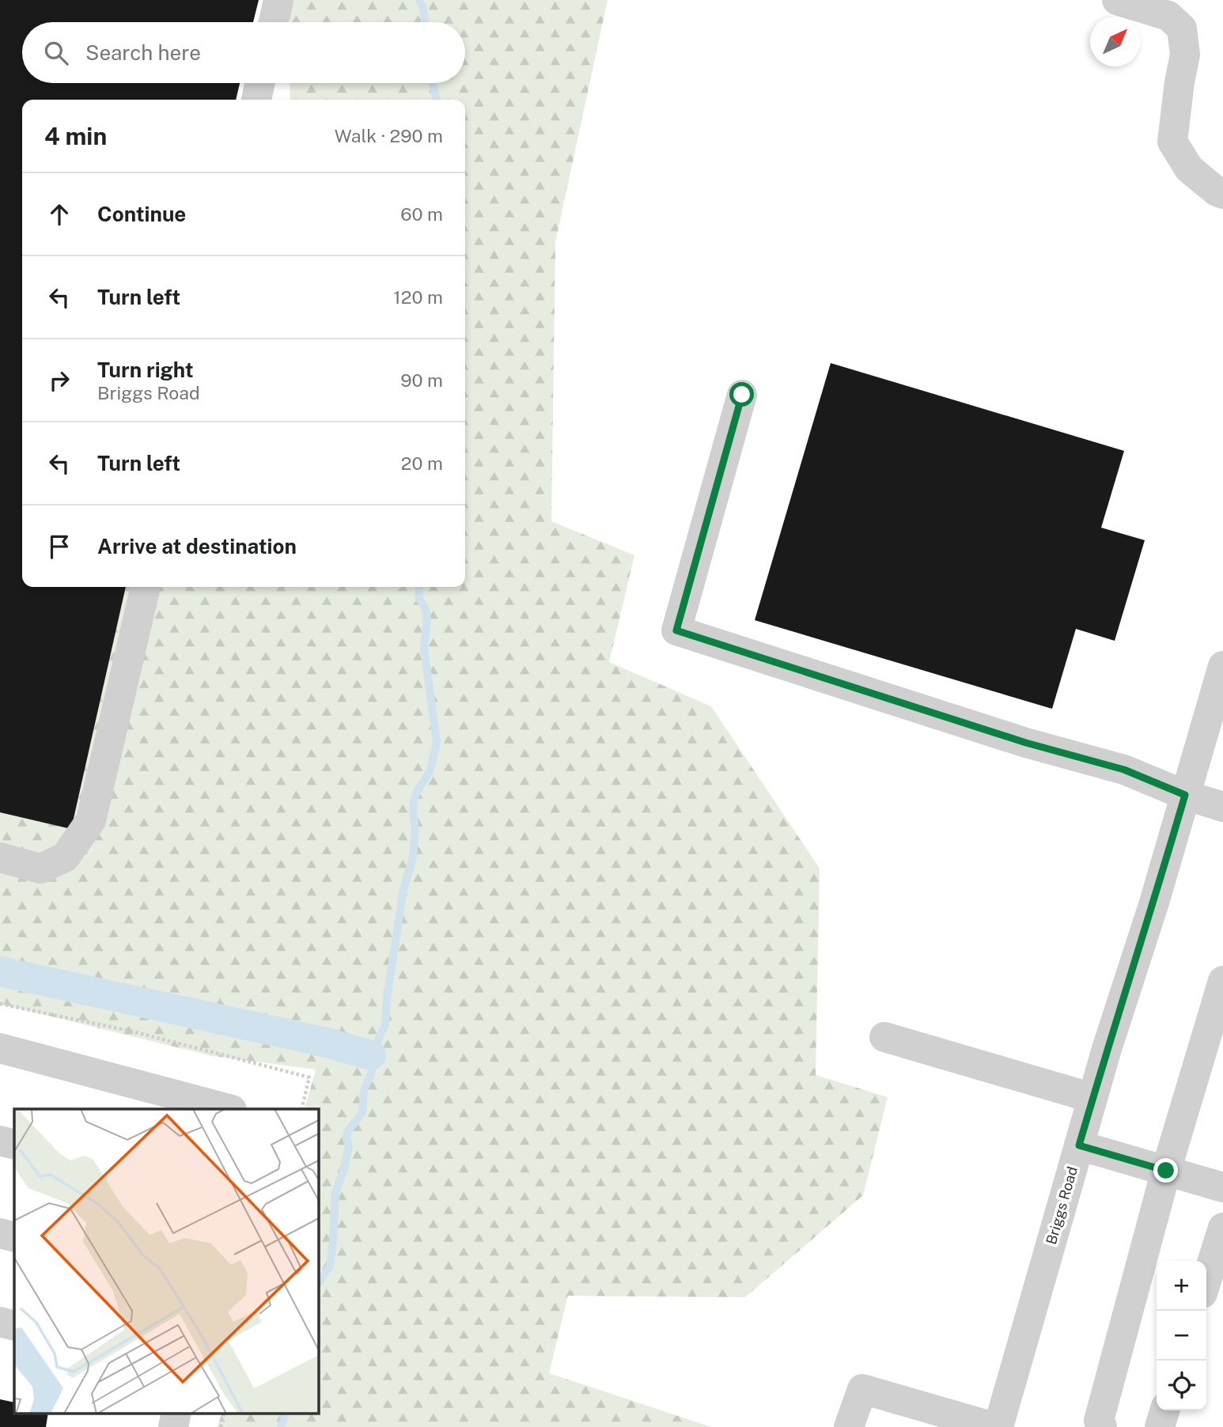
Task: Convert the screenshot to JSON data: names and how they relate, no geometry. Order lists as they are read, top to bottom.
{
  "streets": {
    "street": ["Briggs Road"]
  },
  "north": "top right",
  "page": {
    "search": "Search here",
    "heading": ["4 min", "Walk · 290 m"],
    "list": [
      ["Continue", "60 m"],
      ["Turn left", "120 m"],
      ["Turn right", "Briggs Road", "90 m"],
      ["Turn left", "20 m"],
      "Arrive at destination"
    ],
    "map_buttons": ["+", "−"]
  }
}
